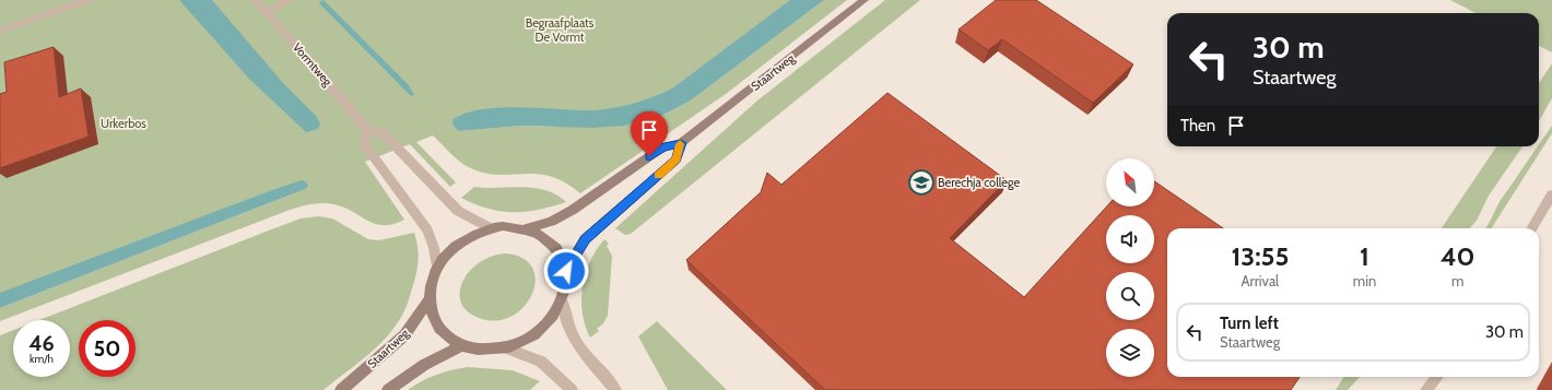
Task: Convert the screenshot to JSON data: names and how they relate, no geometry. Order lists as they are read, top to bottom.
{
  "streets": {
    "main road": ["Staartweg"],
    "street": ["Vormtweg"]
  },
  "parks": ["Begraafplaats De Vormt", "Urkerbos"],
  "places": {
    "school or university": ["Berechja college"]
  },
  "north": "top left",
  "page": {
    "turn": ["30 m", "Staartweg"],
    "then": "Then",
    "eta": [
      "13:55",
      "Arrival",
      "1",
      "min",
      "40",
      "m"
    ],
    "list": [
      {
        "name": "Turn left",
        "note": "Staartweg",
        "value": "30 m"
      }
    ],
    "speed": "46 km/h",
    "limit": "50"
  }
}
